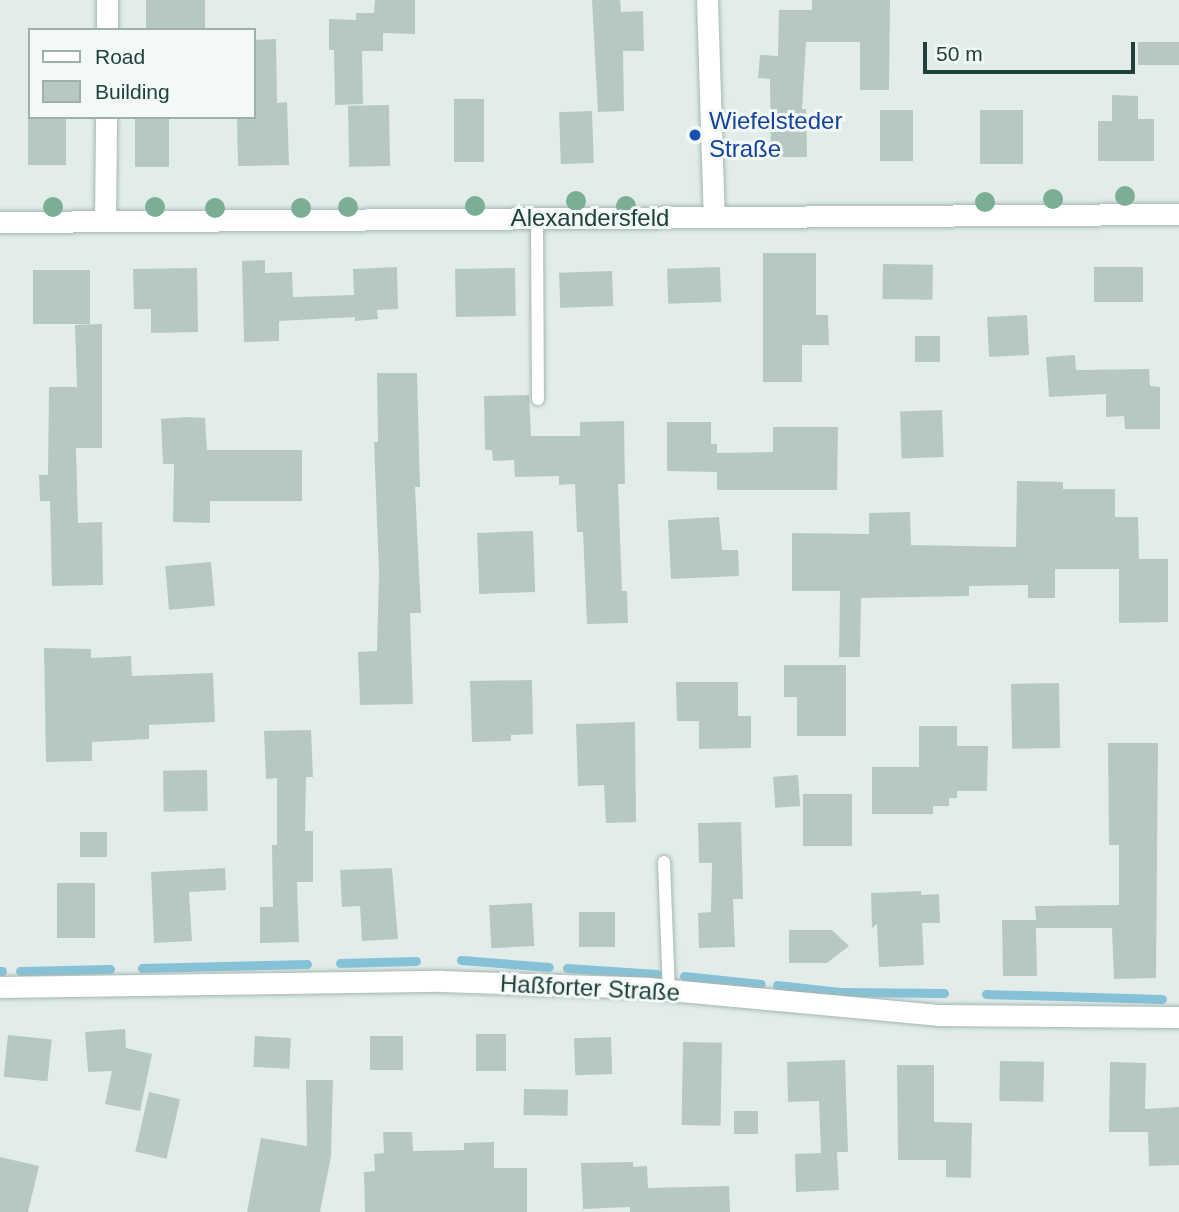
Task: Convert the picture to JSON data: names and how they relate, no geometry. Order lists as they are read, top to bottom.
{
  "streets": {
    "street": ["Alexandersfeld", "Haßforter Straße"]
  },
  "places": ["Wiefelsteder Straße"],
  "legend": ["Road", "Building"],
  "scale_bar": "50 m"
}
